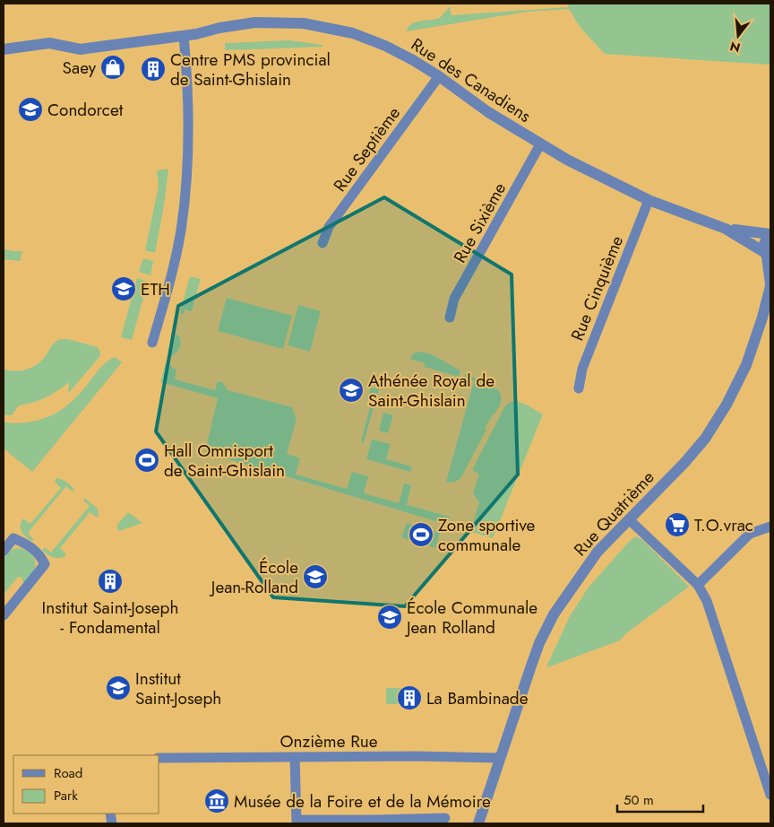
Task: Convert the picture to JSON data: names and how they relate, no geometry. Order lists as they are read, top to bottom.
{
  "streets": {
    "street": [
      "Rue des Canadiens",
      "Rue Septième",
      "Rue Sixième",
      "Rue Cinquième",
      "Rue Quatrième",
      "Onzième Rue"
    ]
  },
  "crossings": [
    ["Rue des Canadiens", "Rue Septième"],
    ["Rue des Canadiens", "Rue Sixième"],
    ["Rue des Canadiens", "Rue Cinquième"],
    ["Rue des Canadiens", "Rue Quatrième"],
    ["Rue Quatrième", "Onzième Rue"]
  ],
  "places": {
    "shop": ["Saey"],
    "building": ["Centre PMS provincial de Saint-Ghislain", "Institut Saint-Joseph - Fondamental", "La Bambinade"],
    "school or university": [
      "Condorcet",
      "ETH",
      "Athénée Royal de Saint-Ghislain",
      "École Jean-Rolland",
      "École Communale Jean Rolland",
      "Institut Saint-Joseph"
    ],
    "sports": ["Hall Omnisport de Saint-Ghislain", "Zone sportive communale"],
    "supermarket": ["T.O.vrac"],
    "museum": ["Musée de la Foire et de la Mémoire"]
  },
  "legend": ["Road", "Park"],
  "scale_bar": "50 m",
  "north": "bottom"
}
